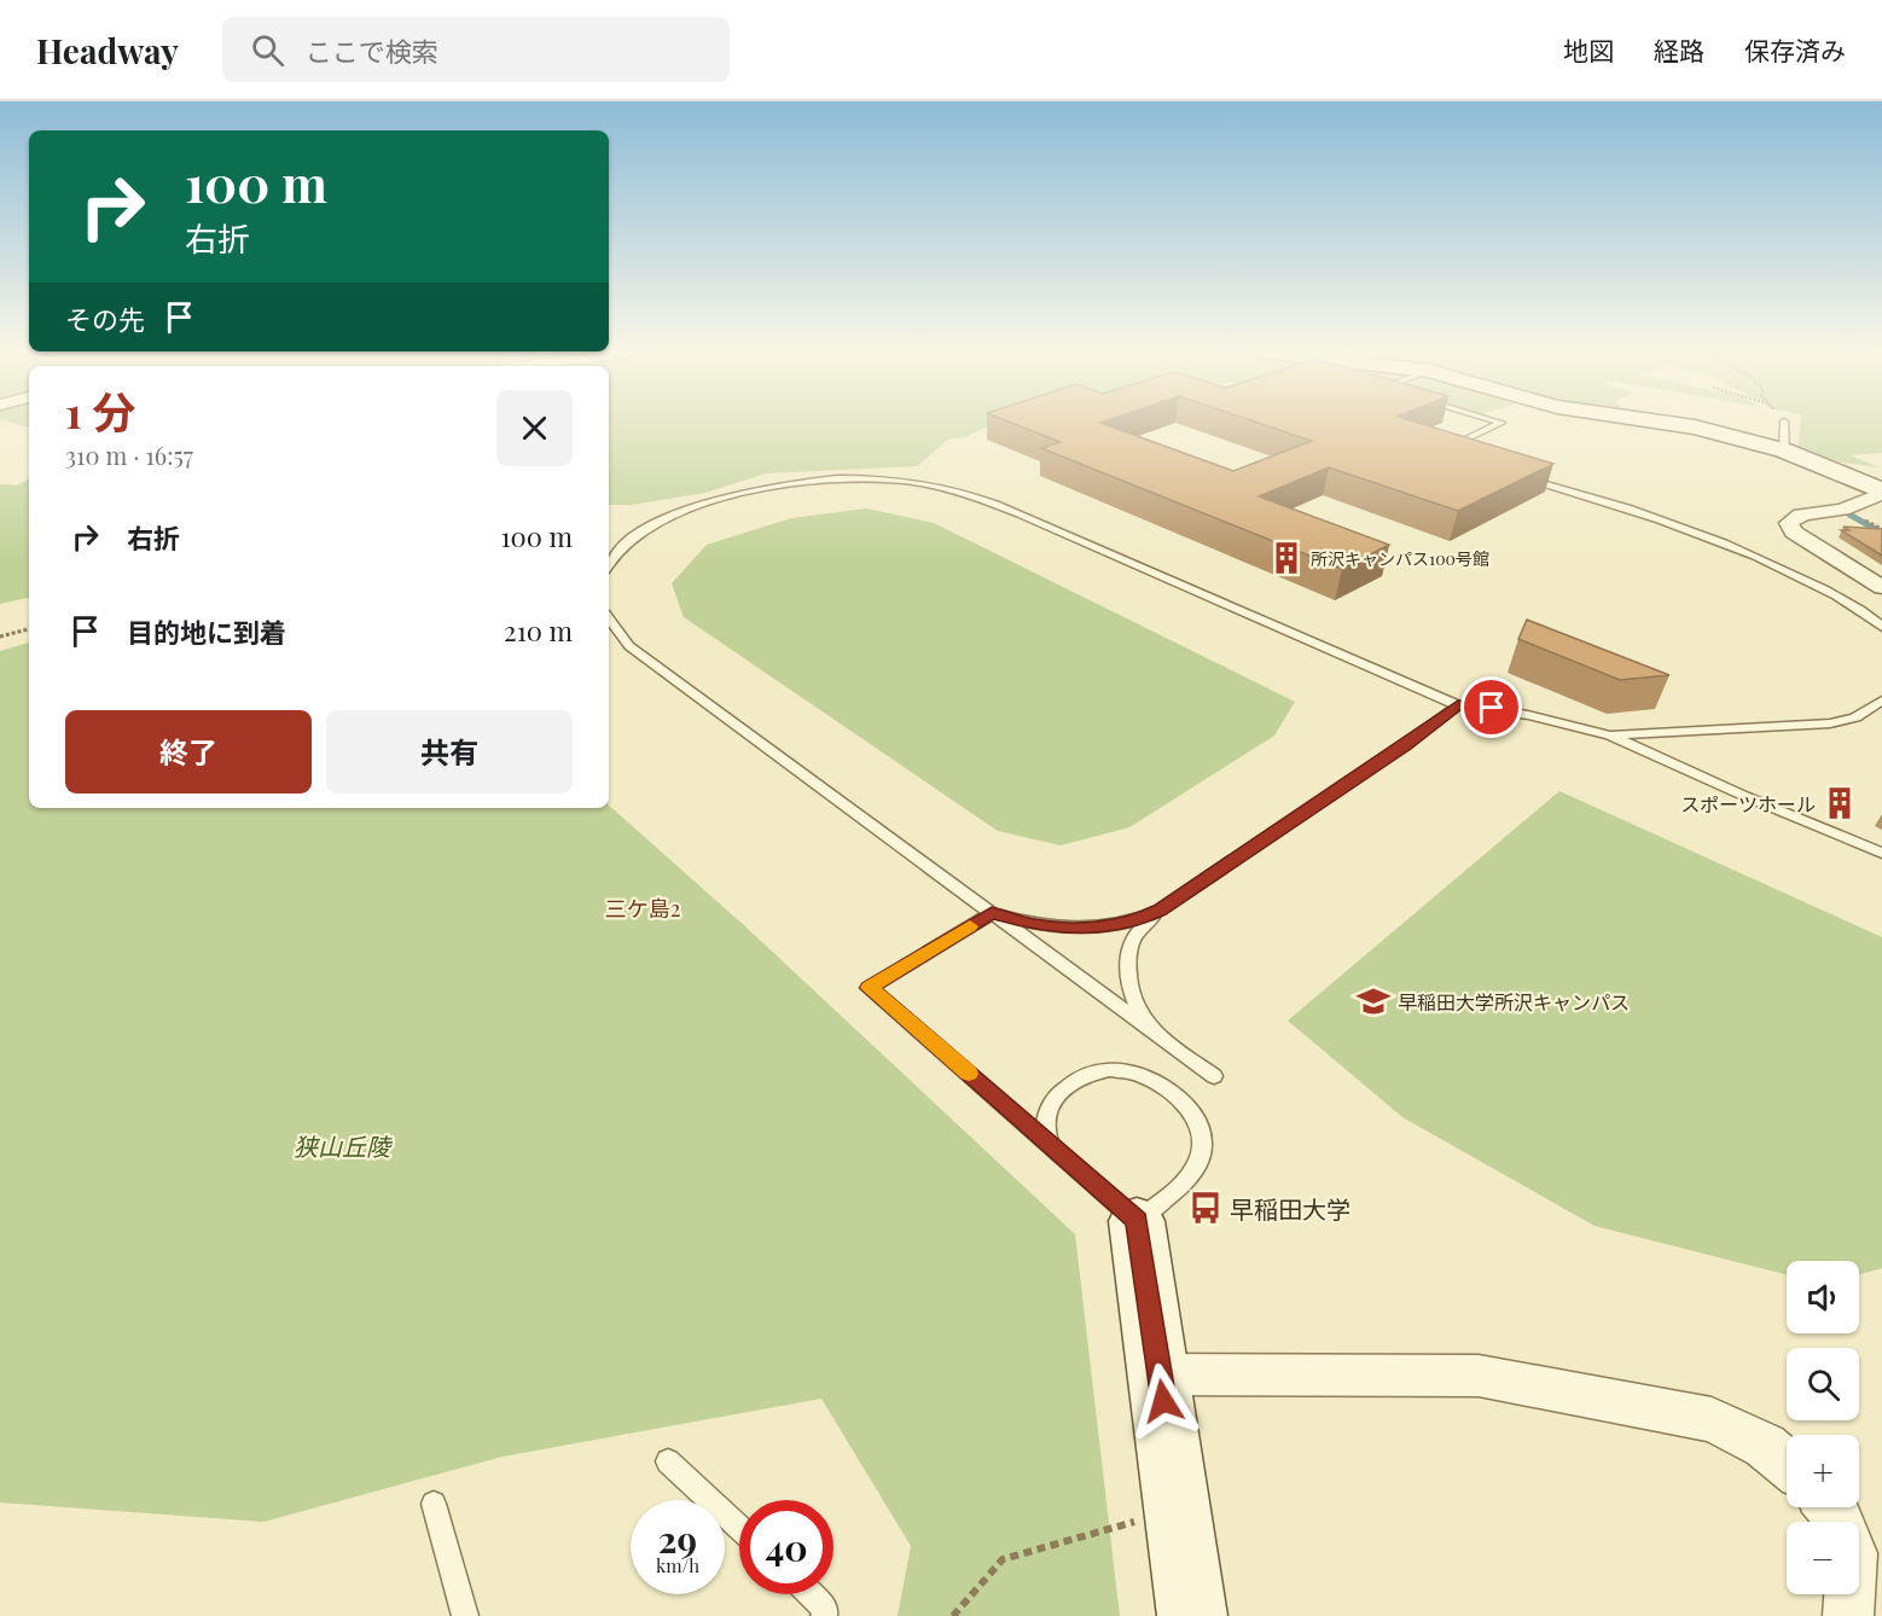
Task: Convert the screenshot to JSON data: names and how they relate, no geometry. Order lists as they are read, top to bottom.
{
  "districts": ["三ケ島2"],
  "parks": ["狭山丘陵"],
  "places": {
    "building": ["所沢キャンパス100号館", "スポーツホール"],
    "school or university": ["早稲田大学所沢キャンパス"],
    "bus stop": ["早稲田大学"]
  },
  "page": {
    "header": "Headway",
    "search": "ここで検索",
    "nav": ["地図", "経路", "保存済み"],
    "turn": ["100 m", "右折"],
    "then": "その先",
    "heading": ["1 分", "310 m · 16:57"],
    "list": [
      {
        "name": "右折",
        "value": "100 m"
      },
      {
        "name": "目的地に到着",
        "value": "210 m"
      }
    ],
    "buttons": ["終了", "共有"],
    "map_buttons": ["+", "−"],
    "speed": "29 km/h",
    "limit": "40"
  }
}
